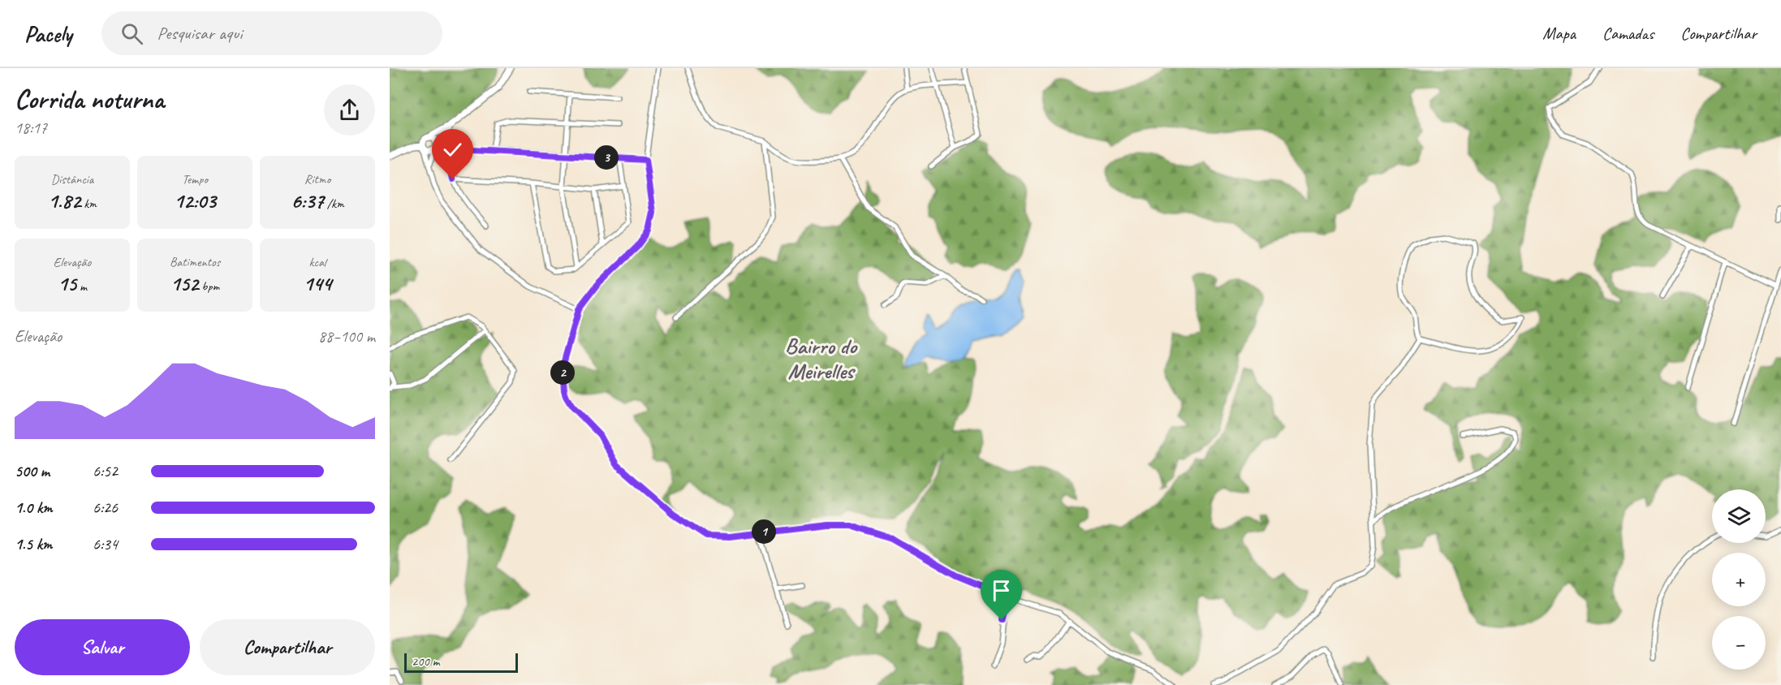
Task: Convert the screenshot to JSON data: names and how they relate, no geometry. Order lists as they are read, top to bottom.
{
  "districts": ["Bairro do Meirelles"],
  "scale_bar": "200 m",
  "page": {
    "header": "Pacely",
    "search": "Pesquisar aqui",
    "nav": ["Mapa", "Camadas", "Compartilhar"],
    "heading": ["Corrida noturna", "18:17"],
    "pins": ["3", "2", "1"],
    "stats": [
      ["Distância", "1.82 km"],
      ["Tempo", "12:03"],
      ["Ritmo", "6:37 /km"],
      ["Elevação", "15 m"],
      ["Batimentos", "152 bpm"],
      ["kcal", "144"]
    ],
    "chart": ["Elevação", "88–100 m"],
    "list": [
      {
        "name": "500 m",
        "note": "6:52"
      },
      {
        "name": "1.0 km",
        "note": "6:26"
      },
      {
        "name": "1.5 km",
        "note": "6:34"
      }
    ],
    "map_buttons": ["+", "−"],
    "buttons": ["Salvar", "Compartilhar"],
    "scale": "200 m"
  }
}
